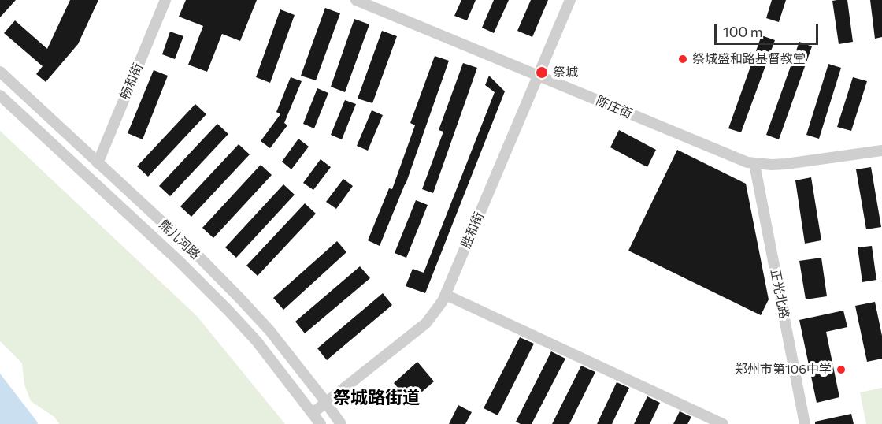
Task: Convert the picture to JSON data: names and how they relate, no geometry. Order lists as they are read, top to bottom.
{
  "streets": {
    "street": [
      "畅和街",
      "陈庄街",
      "胜和街",
      "熊儿河路",
      "正光北路"
    ]
  },
  "crossings": [
    ["畅和街", "熊儿河路"],
    ["陈庄街", "胜和街"],
    ["陈庄街", "正光北路"],
    ["胜和街", "熊儿河路"]
  ],
  "districts": ["祭城路街道"],
  "places": ["祭城盛和路基督教堂", "祭城", "郑州市第106中学"],
  "scale_bar": "100 m"
}
